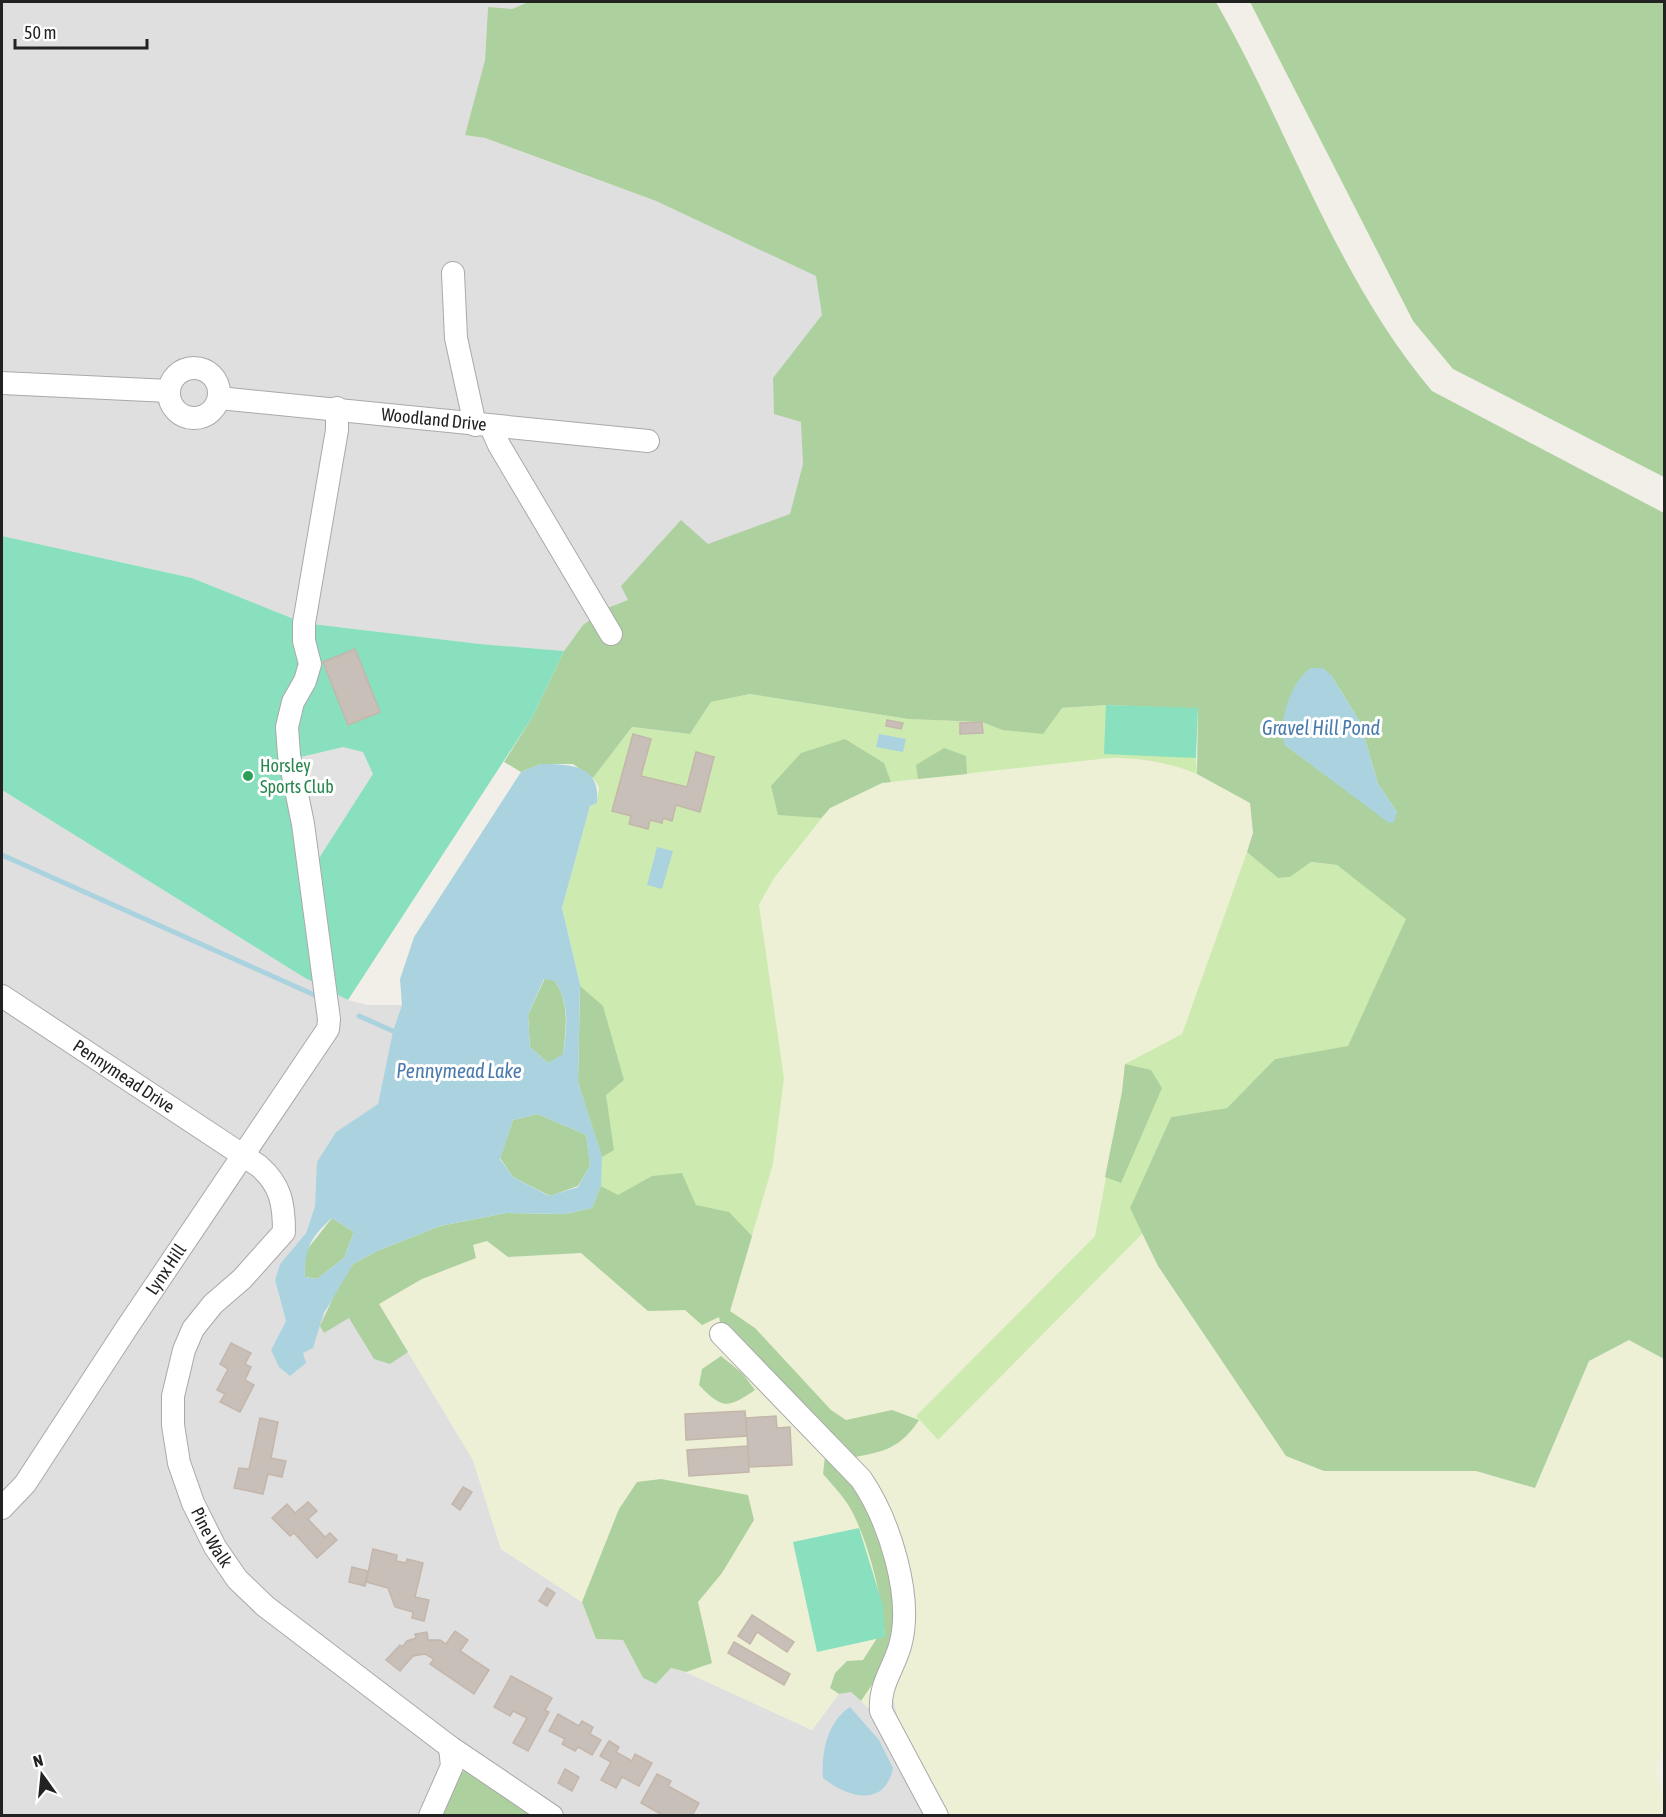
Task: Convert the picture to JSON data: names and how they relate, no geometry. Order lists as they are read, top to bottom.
{
  "streets": {
    "street": [
      "Woodland Drive",
      "Pennymead Drive",
      "Lynx Hill",
      "Pine Walk"
    ]
  },
  "crossings": [
    ["Woodland Drive", "Lynx Hill"],
    ["Pennymead Drive", "Lynx Hill"],
    ["Pennymead Drive", "Pine Walk"],
    ["Lynx Hill", "Pine Walk"]
  ],
  "water": ["Gravel Hill Pond", "Pennymead Lake"],
  "places": ["Horsley Sports Club"],
  "scale_bar": "50 m",
  "north": "top"
}
